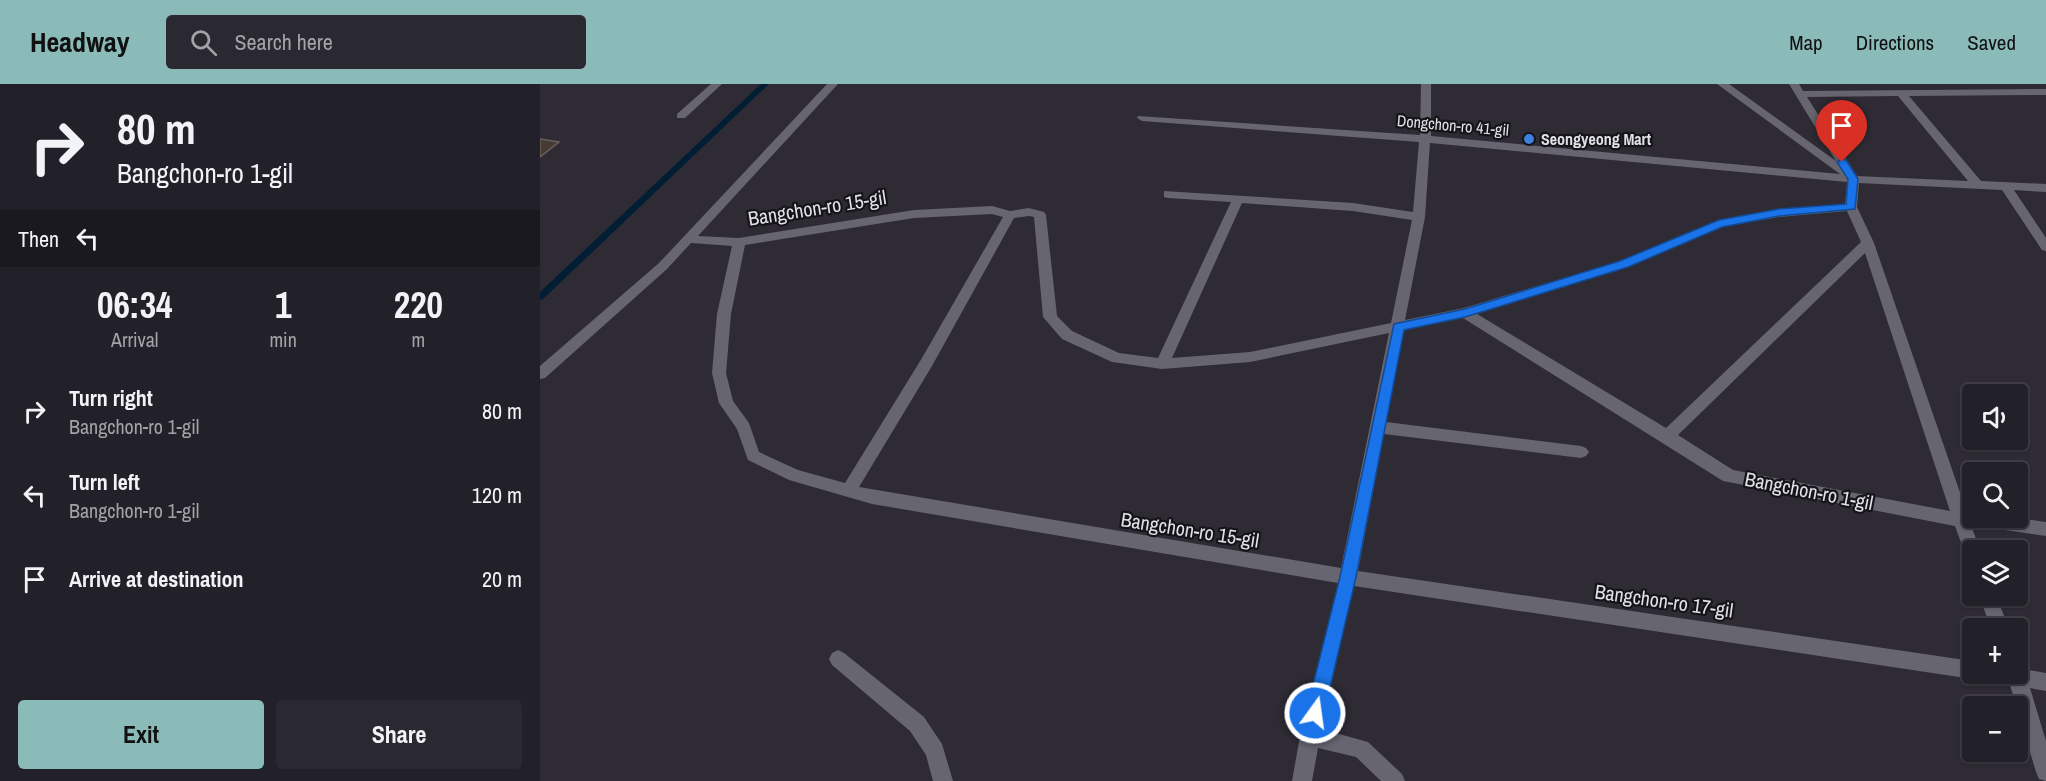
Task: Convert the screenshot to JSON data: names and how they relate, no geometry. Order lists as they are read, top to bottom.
{
  "streets": {
    "street": [
      "Dongchon-ro 41-gil",
      "Bangchon-ro 15-gil",
      "Bangchon-ro 1-gil",
      "Bangchon-ro 17-gil"
    ]
  },
  "crossings": [
    ["Bangchon-ro 15-gil", "Bangchon-ro 17-gil"]
  ],
  "places": ["Seongyeong Mart"],
  "page": {
    "header": "Headway",
    "search": "Search here",
    "nav": ["Map", "Directions", "Saved"],
    "turn": ["80 m", "Bangchon-ro 1-gil"],
    "then": "Then",
    "eta": [
      "06:34",
      "Arrival",
      "1",
      "min",
      "220",
      "m"
    ],
    "list": [
      {
        "name": "Turn right",
        "note": "Bangchon-ro 1-gil",
        "value": "80 m"
      },
      {
        "name": "Turn left",
        "note": "Bangchon-ro 1-gil",
        "value": "120 m"
      },
      {
        "name": "Arrive at destination",
        "value": "20 m"
      }
    ],
    "map_buttons": ["+", "−"],
    "buttons": ["Exit", "Share"]
  }
}
